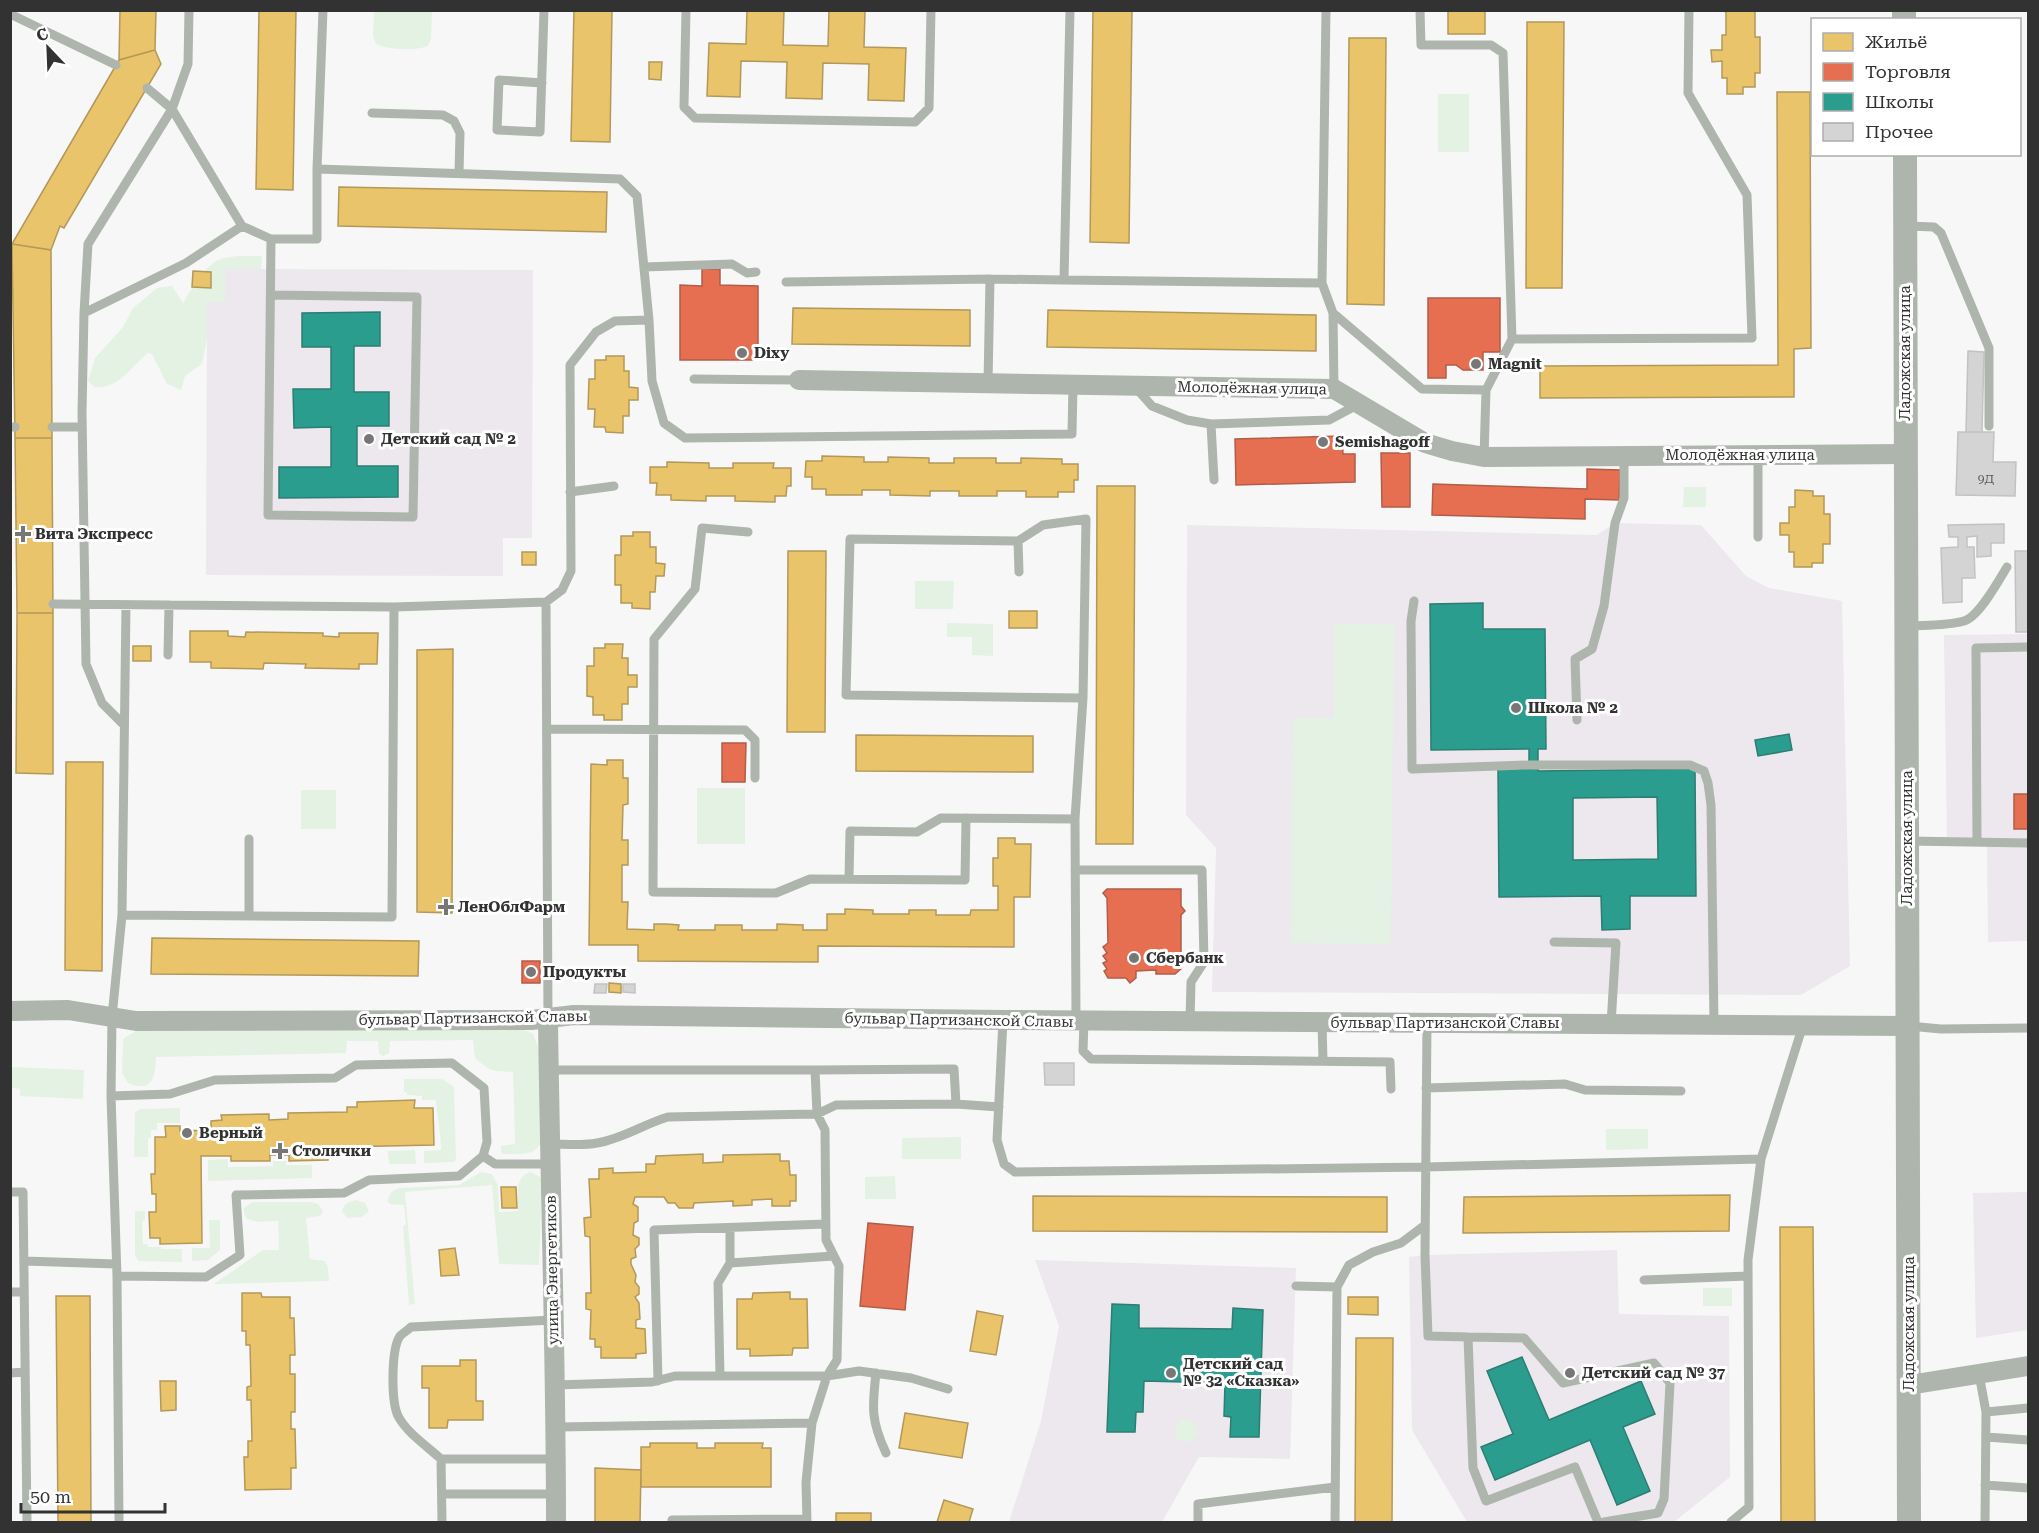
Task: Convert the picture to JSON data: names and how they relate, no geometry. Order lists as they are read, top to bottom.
{
  "streets": {
    "street": [
      "Ладожская улица",
      "Молодёжная улица",
      "бульвар Партизанской Славы",
      "улица Энергетиков"
    ]
  },
  "crossings": [
    ["Ладожская улица", "Молодёжная улица"],
    ["Ладожская улица", "бульвар Партизанской Славы"],
    ["бульвар Партизанской Славы", "улица Энергетиков"]
  ],
  "places": {
    "other": [
      "Dixy",
      "Magnit",
      "Детский сад № 2",
      "Semishagoff",
      "Школа № 2",
      "Сбербанк",
      "Продукты",
      "Верный",
      "Детский сад № 32 «Сказка»",
      "Детский сад № 37"
    ],
    "health": ["Вита Экспресс", "ЛенОблФарм", "Столички"]
  },
  "house_numbers": ["9Д"],
  "legend": [
    "Жильё",
    "Торговля",
    "Школы",
    "Прочее"
  ],
  "scale_bar": "50 m",
  "north": "top left"
}
